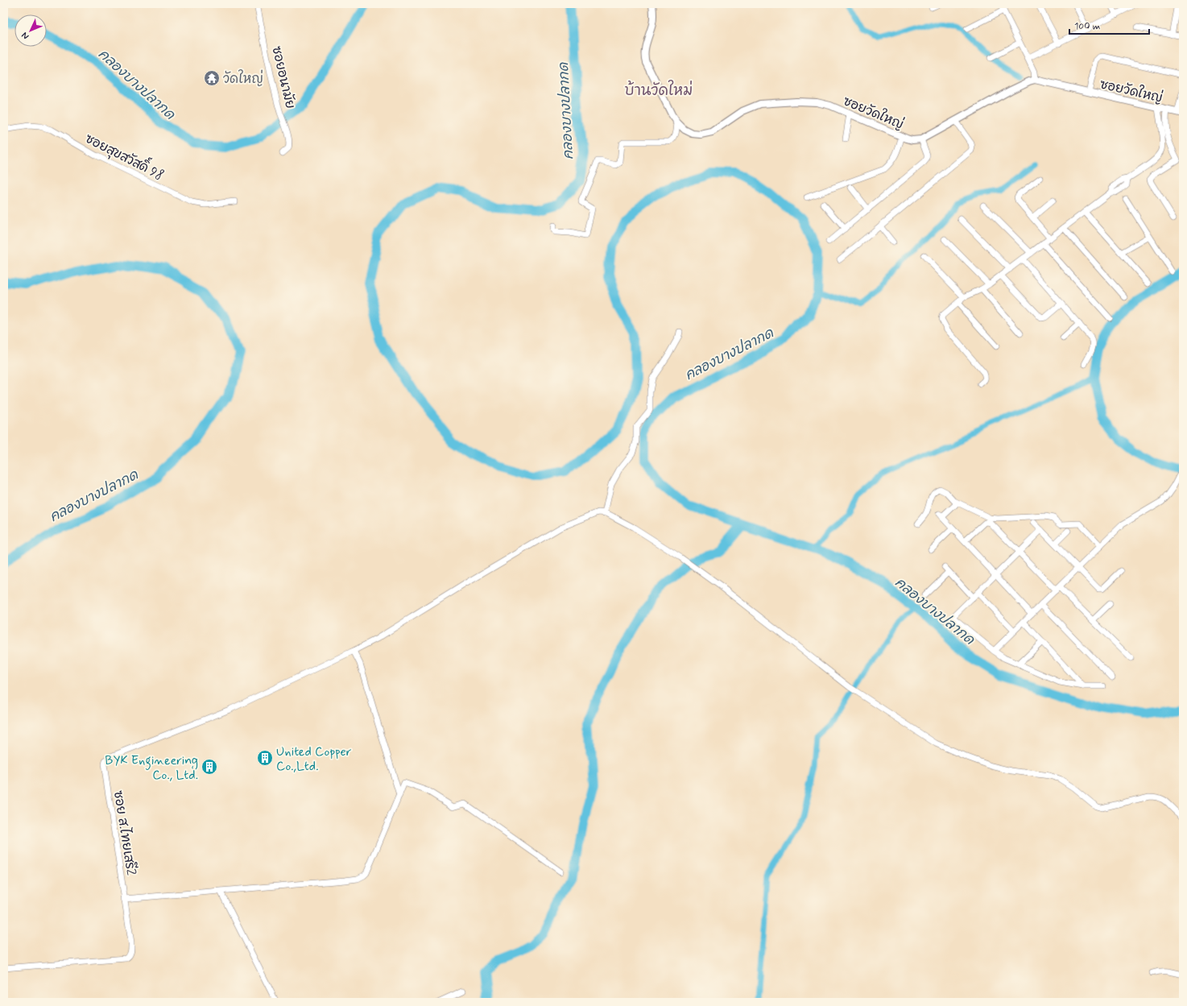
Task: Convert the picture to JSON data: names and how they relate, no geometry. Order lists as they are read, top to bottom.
{
  "streets": {
    "street": [
      "ซอยอนามัย",
      "ซอยวัดใหญ่",
      "ซอยสุขสวัสดิ์ 98",
      "ซอย ส.ไทยเสรี2"
    ]
  },
  "districts": ["บ้านวัดใหม่"],
  "water": ["คลองบางปลากด"],
  "places": {
    "temple": ["วัดใหญ่"],
    "building": ["United Copper Co.,Ltd.", "BYK Engineering Co., Ltd."]
  },
  "scale_bar": "100 m",
  "north": "bottom left"
}
